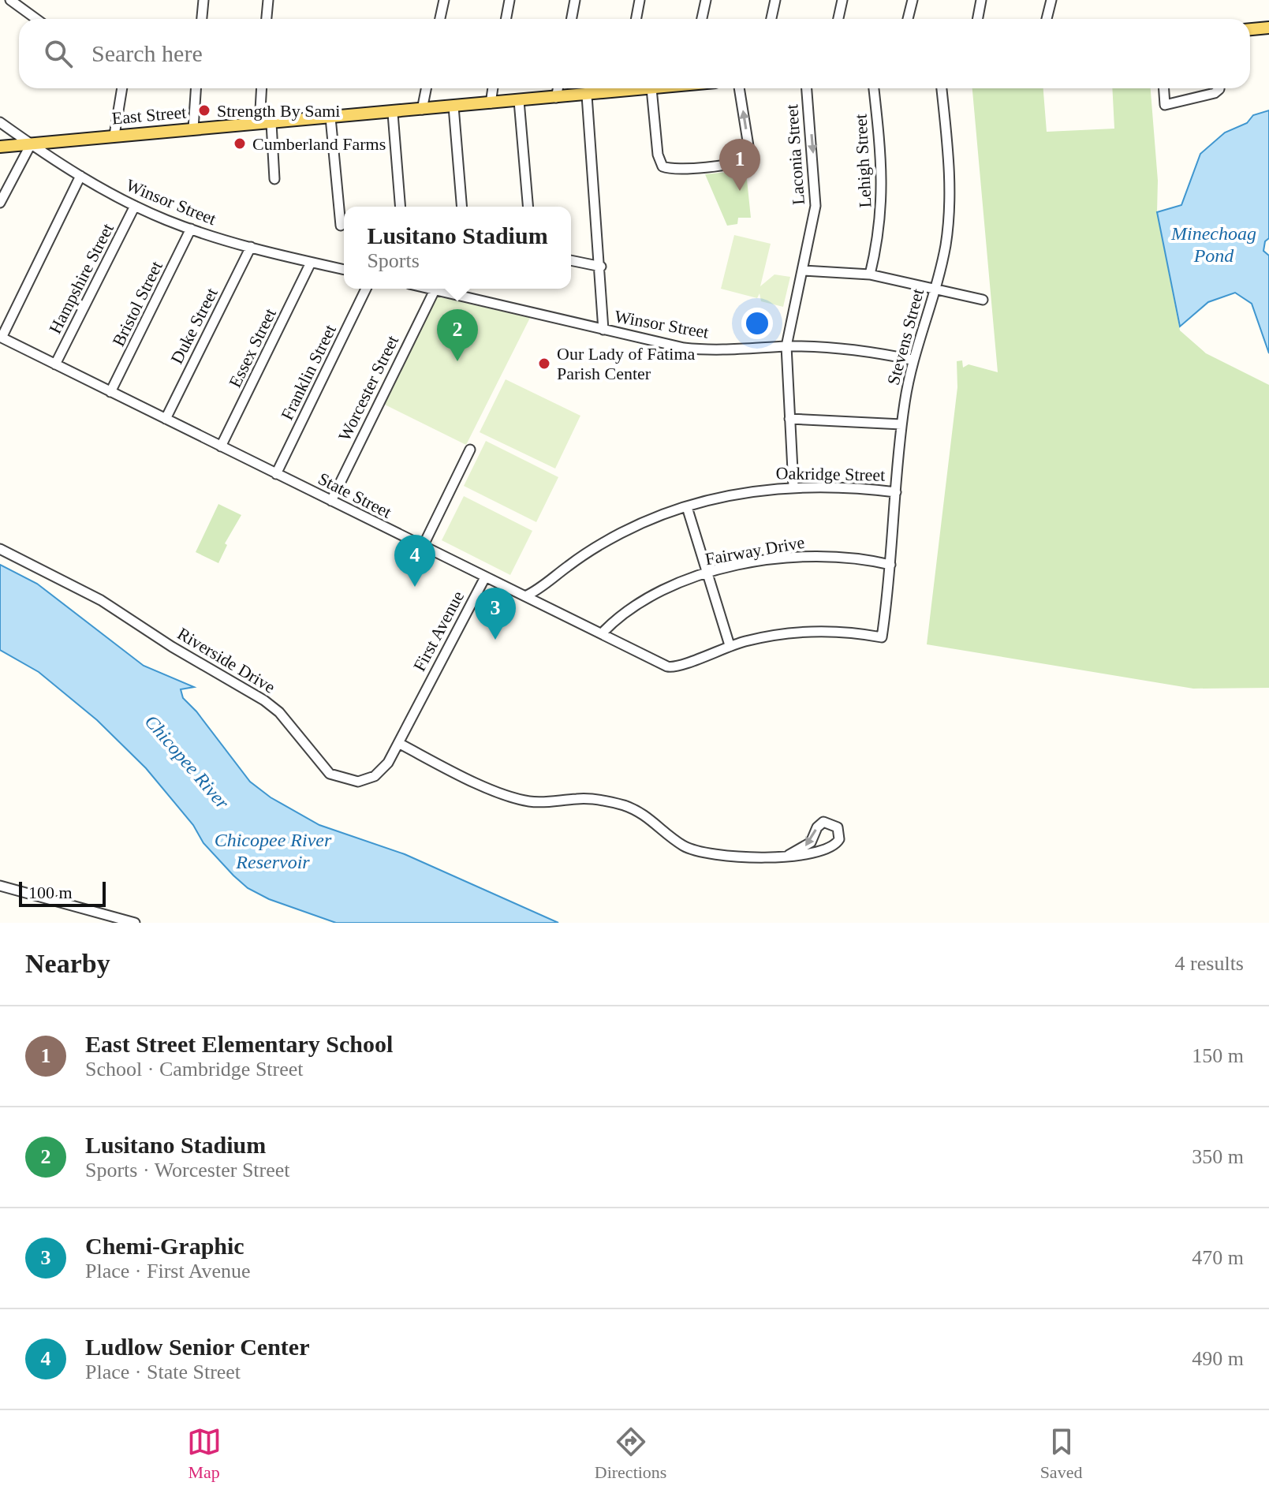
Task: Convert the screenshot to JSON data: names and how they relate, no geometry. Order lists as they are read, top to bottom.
{
  "streets": {
    "main road": ["East Street"],
    "street": [
      "Laconia Street",
      "Lehigh Street",
      "Winsor Street",
      "Hampshire Street",
      "Bristol Street",
      "Duke Street",
      "Stevens Street",
      "Essex Street",
      "Franklin Street",
      "Worcester Street",
      "Oakridge Street",
      "State Street",
      "Fairway Drive",
      "First Avenue",
      "Riverside Drive"
    ]
  },
  "crossings": [
    ["East Street", "Winsor Street"],
    ["Laconia Street", "Winsor Street"],
    ["Laconia Street", "Oakridge Street"],
    ["Winsor Street", "Hampshire Street"],
    ["Winsor Street", "Bristol Street"],
    ["Winsor Street", "Duke Street"],
    ["Winsor Street", "Stevens Street"],
    ["Winsor Street", "Essex Street"],
    ["Winsor Street", "Worcester Street"],
    ["Hampshire Street", "State Street"],
    ["Bristol Street", "State Street"],
    ["Duke Street", "State Street"],
    ["Stevens Street", "Oakridge Street"],
    ["Stevens Street", "State Street"],
    ["Stevens Street", "Fairway Drive"],
    ["Essex Street", "State Street"],
    ["Franklin Street", "State Street"],
    ["Worcester Street", "State Street"],
    ["Oakridge Street", "State Street"],
    ["State Street", "Fairway Drive"],
    ["State Street", "First Avenue"],
    ["First Avenue", "Riverside Drive"]
  ],
  "one_way": ["Laconia Street"],
  "water": ["Minechoag Pond", "Chicopee River", "Chicopee River Reservoir"],
  "places": ["Strength By Sami", "Cumberland Farms", "Our Lady of Fatima Parish Center"],
  "scale_bar": "100 m",
  "page": {
    "search": "Search here",
    "pins": [
      "1",
      "2",
      "4",
      "3"
    ],
    "popup": ["Lusitano Stadium", "Sports"],
    "scale": "100 m",
    "heading": ["Nearby", "4 results"],
    "list": [
      {
        "mark": "1",
        "name": "East Street Elementary School",
        "note": "School · Cambridge Street",
        "value": "150 m"
      },
      {
        "mark": "2",
        "name": "Lusitano Stadium",
        "note": "Sports · Worcester Street",
        "value": "350 m"
      },
      {
        "mark": "3",
        "name": "Chemi-Graphic",
        "note": "Place · First Avenue",
        "value": "470 m"
      },
      {
        "mark": "4",
        "name": "Ludlow Senior Center",
        "note": "Place · State Street",
        "value": "490 m"
      }
    ],
    "nav": ["Map", "Directions", "Saved"]
  }
}
